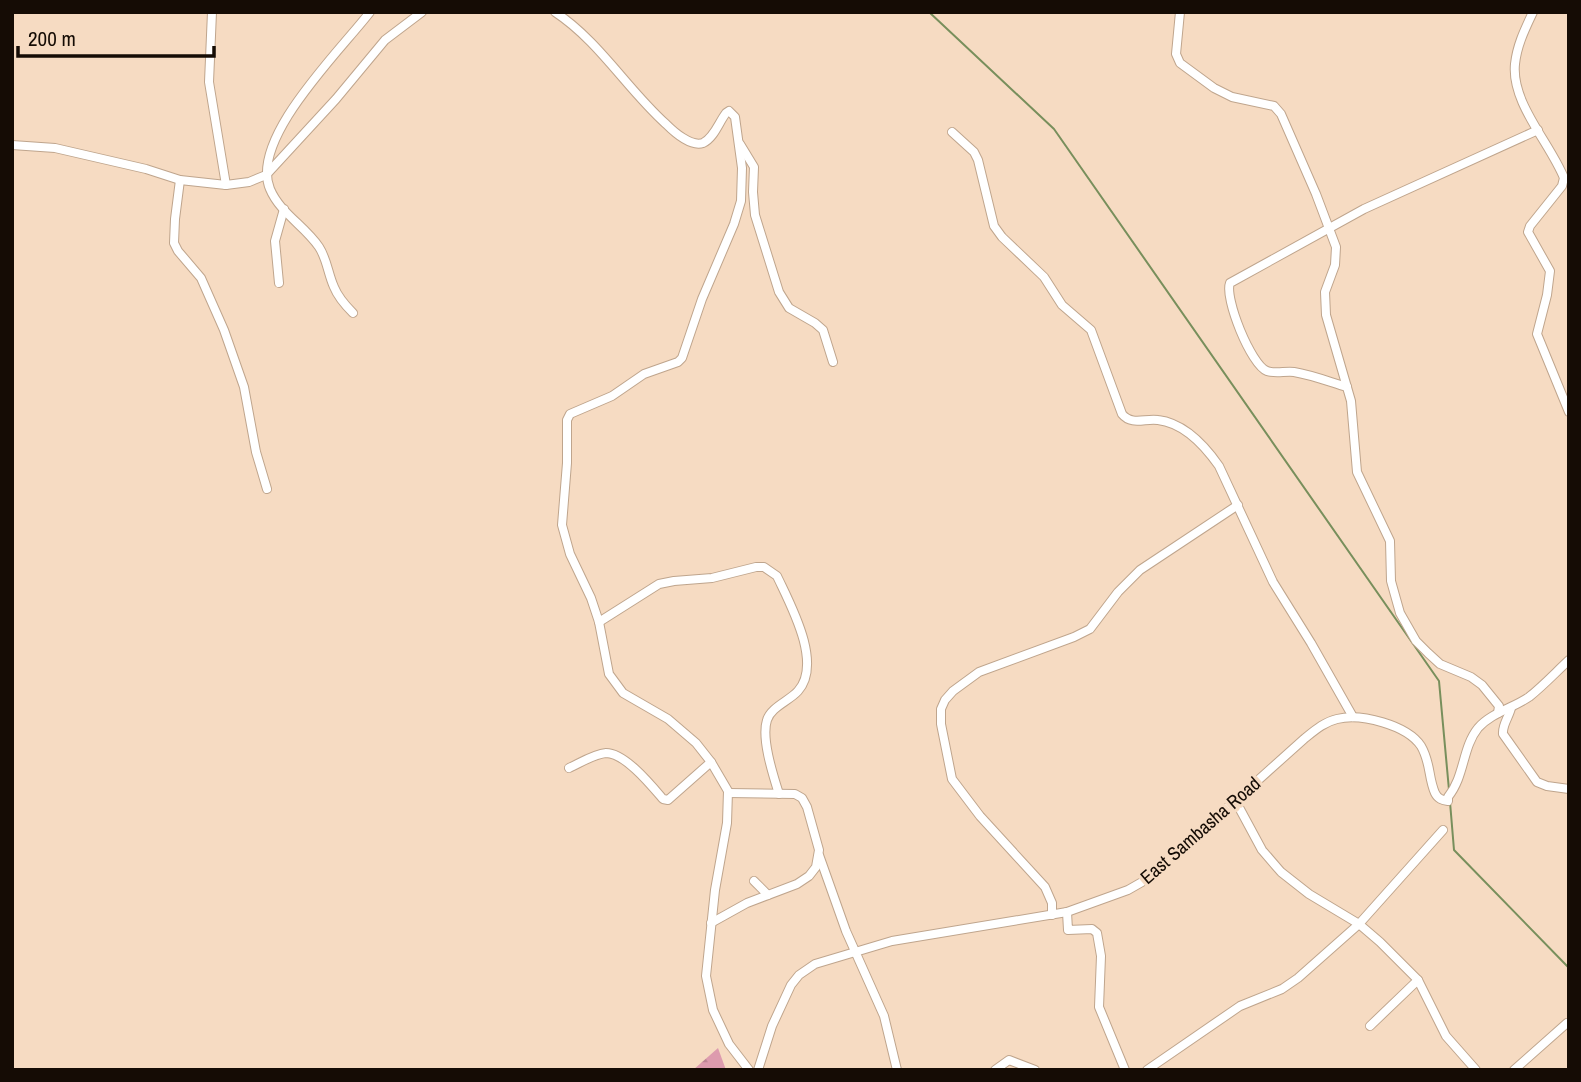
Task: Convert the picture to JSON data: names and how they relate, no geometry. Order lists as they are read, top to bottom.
{
  "streets": {
    "street": ["East Sambasha Road"]
  },
  "scale_bar": "200 m"
}
